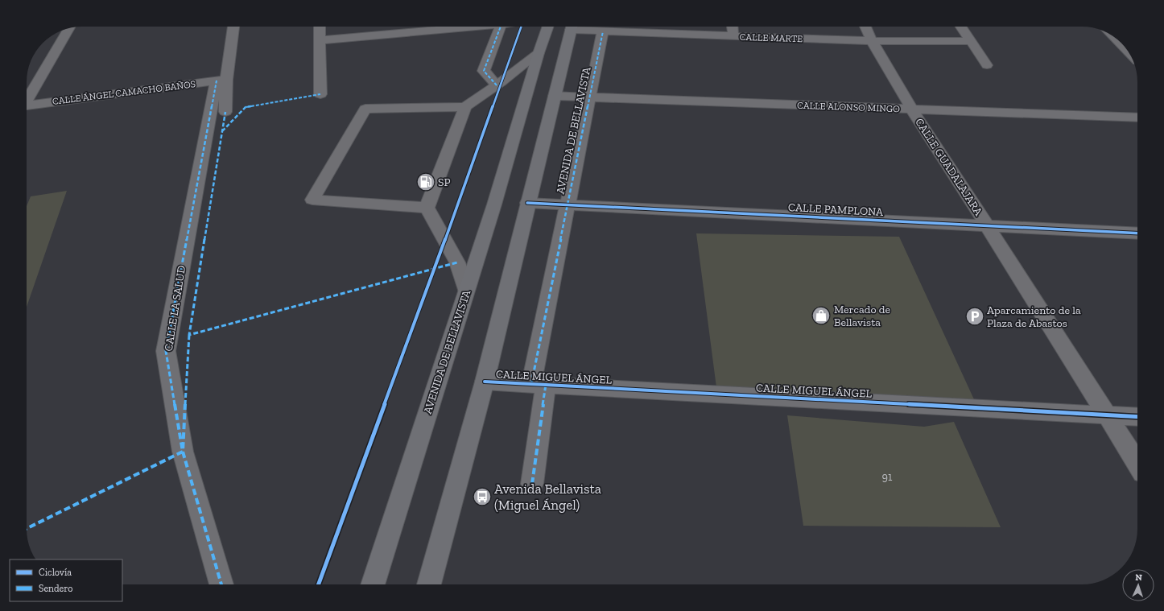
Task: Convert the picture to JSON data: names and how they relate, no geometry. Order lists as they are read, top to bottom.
{
  "streets": {
    "main road": ["AVENIDA DE BELLAVISTA"],
    "street": [
      "CALLE MARTE",
      "CALLE ÁNGEL CAMACHO BAÑOS",
      "CALLE ALONSO MINGO",
      "CALLE GUADALAJARA",
      "CALLE PAMPLONA",
      "CALLE LA SALUD",
      "CALLE MIGUEL ÁNGEL"
    ]
  },
  "crossings": [
    ["CALLE MARTE", "AVENIDA DE BELLAVISTA"],
    ["CALLE MARTE", "CALLE GUADALAJARA"],
    ["CALLE ÁNGEL CAMACHO BAÑOS", "CALLE LA SALUD"],
    ["CALLE ALONSO MINGO", "AVENIDA DE BELLAVISTA"],
    ["CALLE ALONSO MINGO", "CALLE GUADALAJARA"],
    ["AVENIDA DE BELLAVISTA", "CALLE PAMPLONA"],
    ["AVENIDA DE BELLAVISTA", "CALLE MIGUEL ÁNGEL"],
    ["CALLE GUADALAJARA", "CALLE PAMPLONA"],
    ["CALLE GUADALAJARA", "CALLE MIGUEL ÁNGEL"]
  ],
  "places": {
    "fuel station": ["SP"],
    "shop": ["Mercado de Bellavista"],
    "parking": ["Aparcamiento de la Plaza de Abastos"],
    "bus stop": ["Avenida Bellavista (Miguel Ángel)"]
  },
  "house_numbers": ["91"],
  "legend": ["Ciclovía", "Sendero"],
  "north": "top"
}
